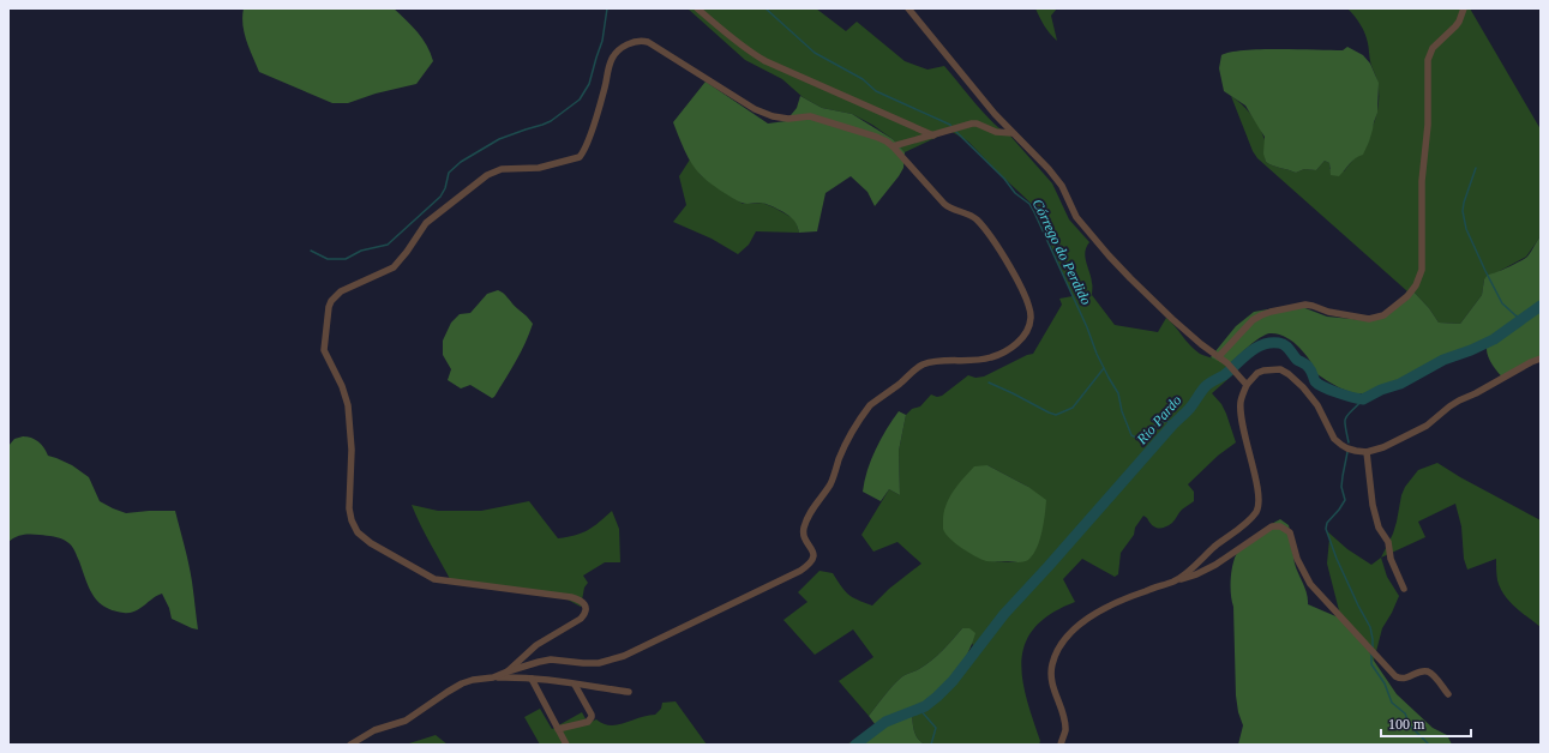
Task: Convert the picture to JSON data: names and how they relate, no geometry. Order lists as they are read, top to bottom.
{
  "water": ["Córrego do Perdido", "Rio Pardo"],
  "scale_bar": "100 m"
}
